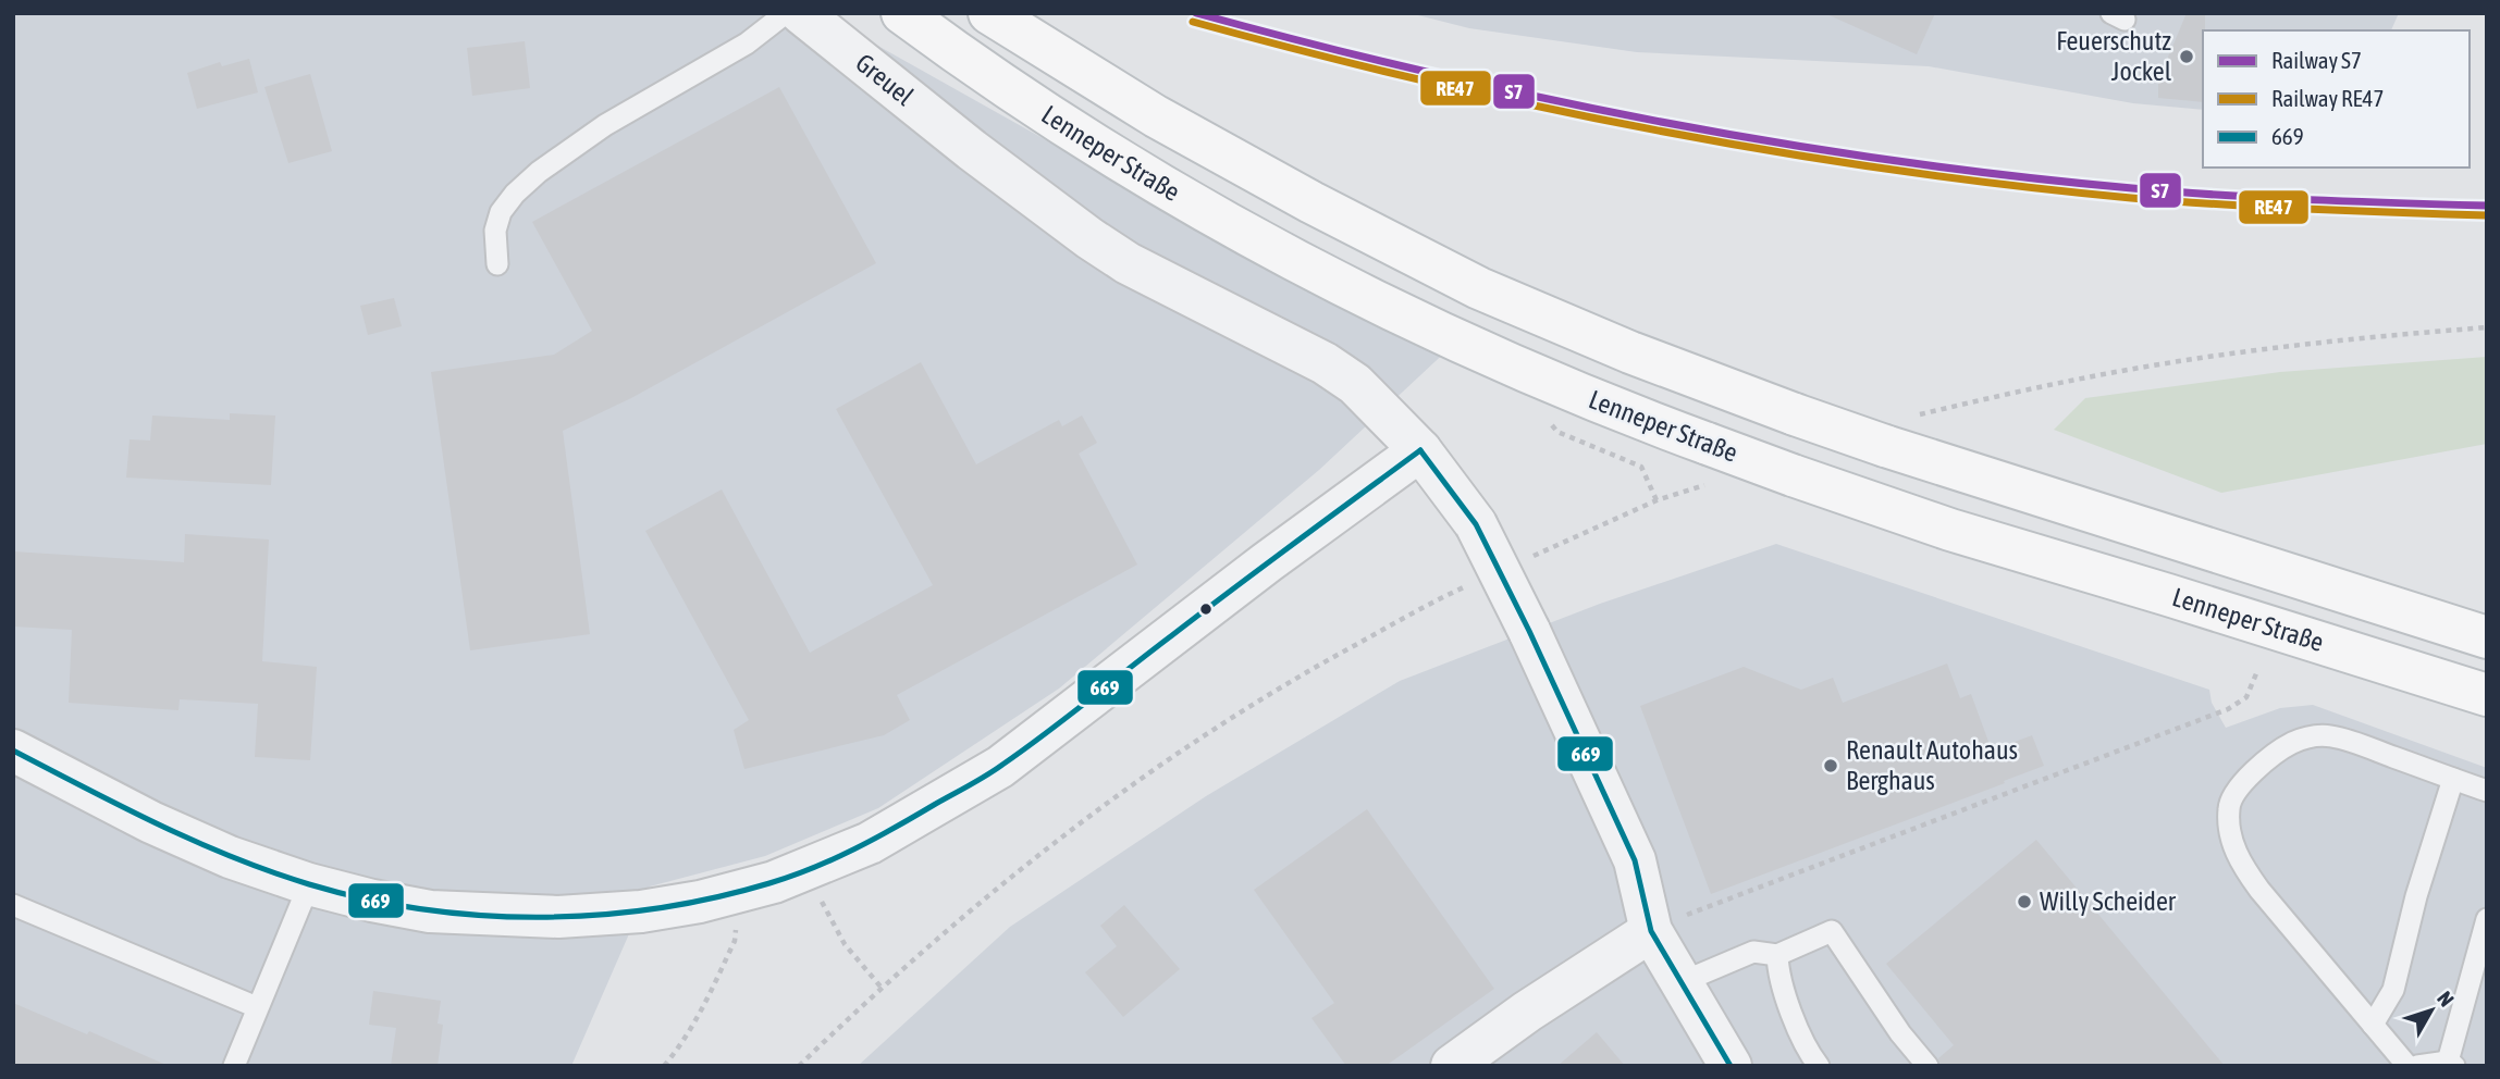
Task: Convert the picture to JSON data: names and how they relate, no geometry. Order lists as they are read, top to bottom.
{
  "streets": {
    "main road": ["Lenneper Straße"],
    "street": ["Greuel"]
  },
  "places": ["Feuerschutz Jockel", "Renault Autohaus Berghaus", "Willy Scheider"],
  "lines": ["rail line S7", "rail line RE47", "transit line 669"],
  "legend": ["Railway S7", "Railway RE47", "669"],
  "north": "top right"
}
